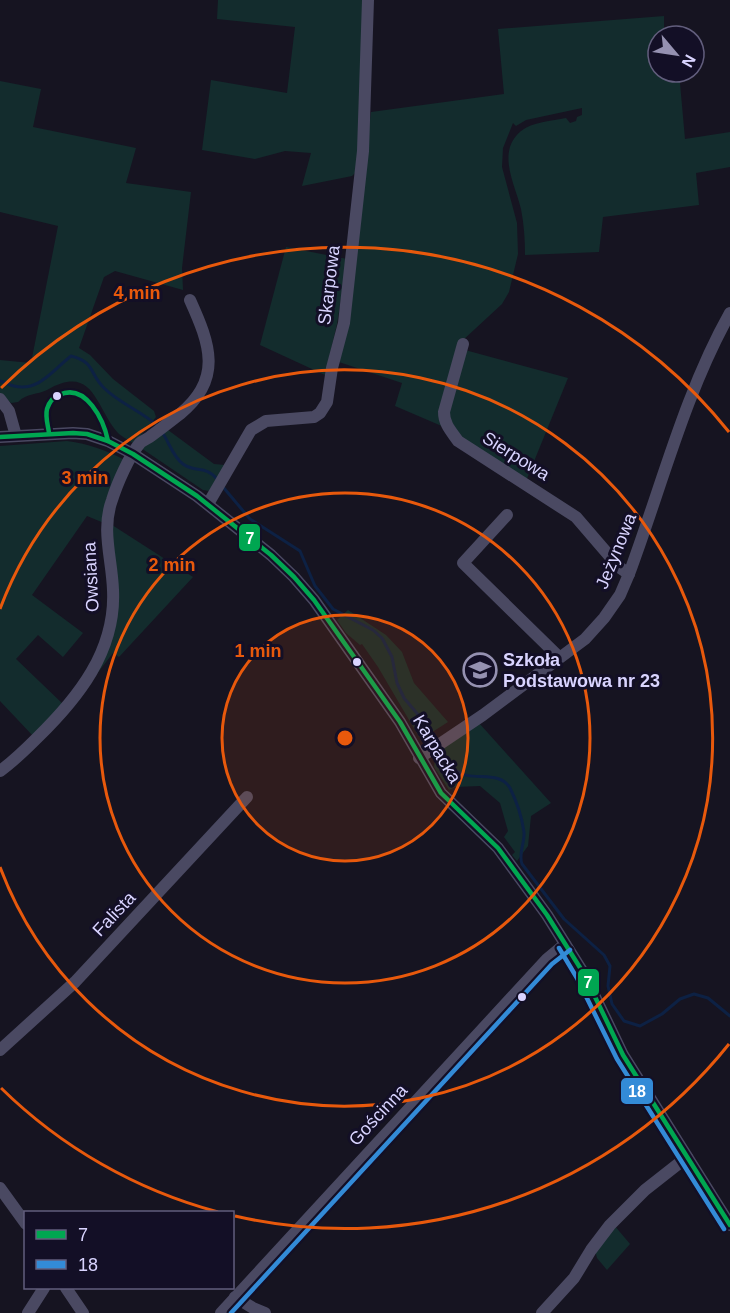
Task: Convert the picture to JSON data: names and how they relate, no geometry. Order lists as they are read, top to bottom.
{
  "streets": {
    "street": [
      "Skarpowa",
      "Sierpowa",
      "Jeżynowa",
      "Owsiana",
      "Karpacka",
      "Falista",
      "Gościnna"
    ]
  },
  "crossings": [
    ["Skarpowa", "Karpacka"],
    ["Sierpowa", "Jeżynowa"],
    ["Jeżynowa", "Karpacka"],
    ["Owsiana", "Karpacka"],
    ["Karpacka", "Gościnna"]
  ],
  "places": {
    "school or university": ["Szkoła Podstawowa nr 23"]
  },
  "lines": ["transit line 7", "transit line 18"],
  "legend": ["7", "18"],
  "north": "bottom right",
  "rings": [
    "4 min",
    "3 min",
    "2 min",
    "1 min"
  ]
}
